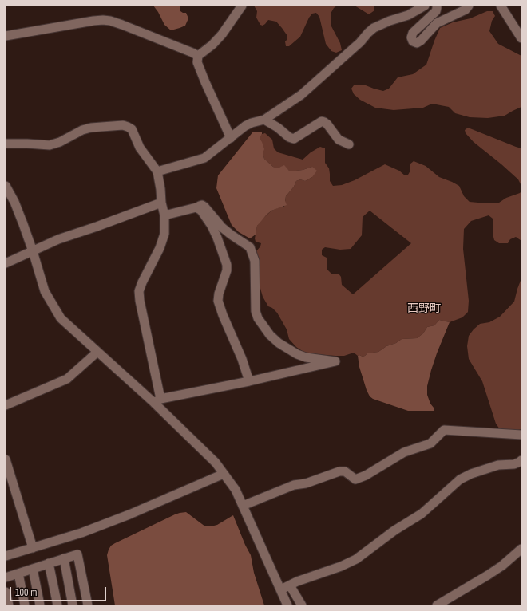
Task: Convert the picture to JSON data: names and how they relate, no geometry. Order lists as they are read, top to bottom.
{
  "districts": ["西野町"],
  "scale_bar": "100 m"
}
